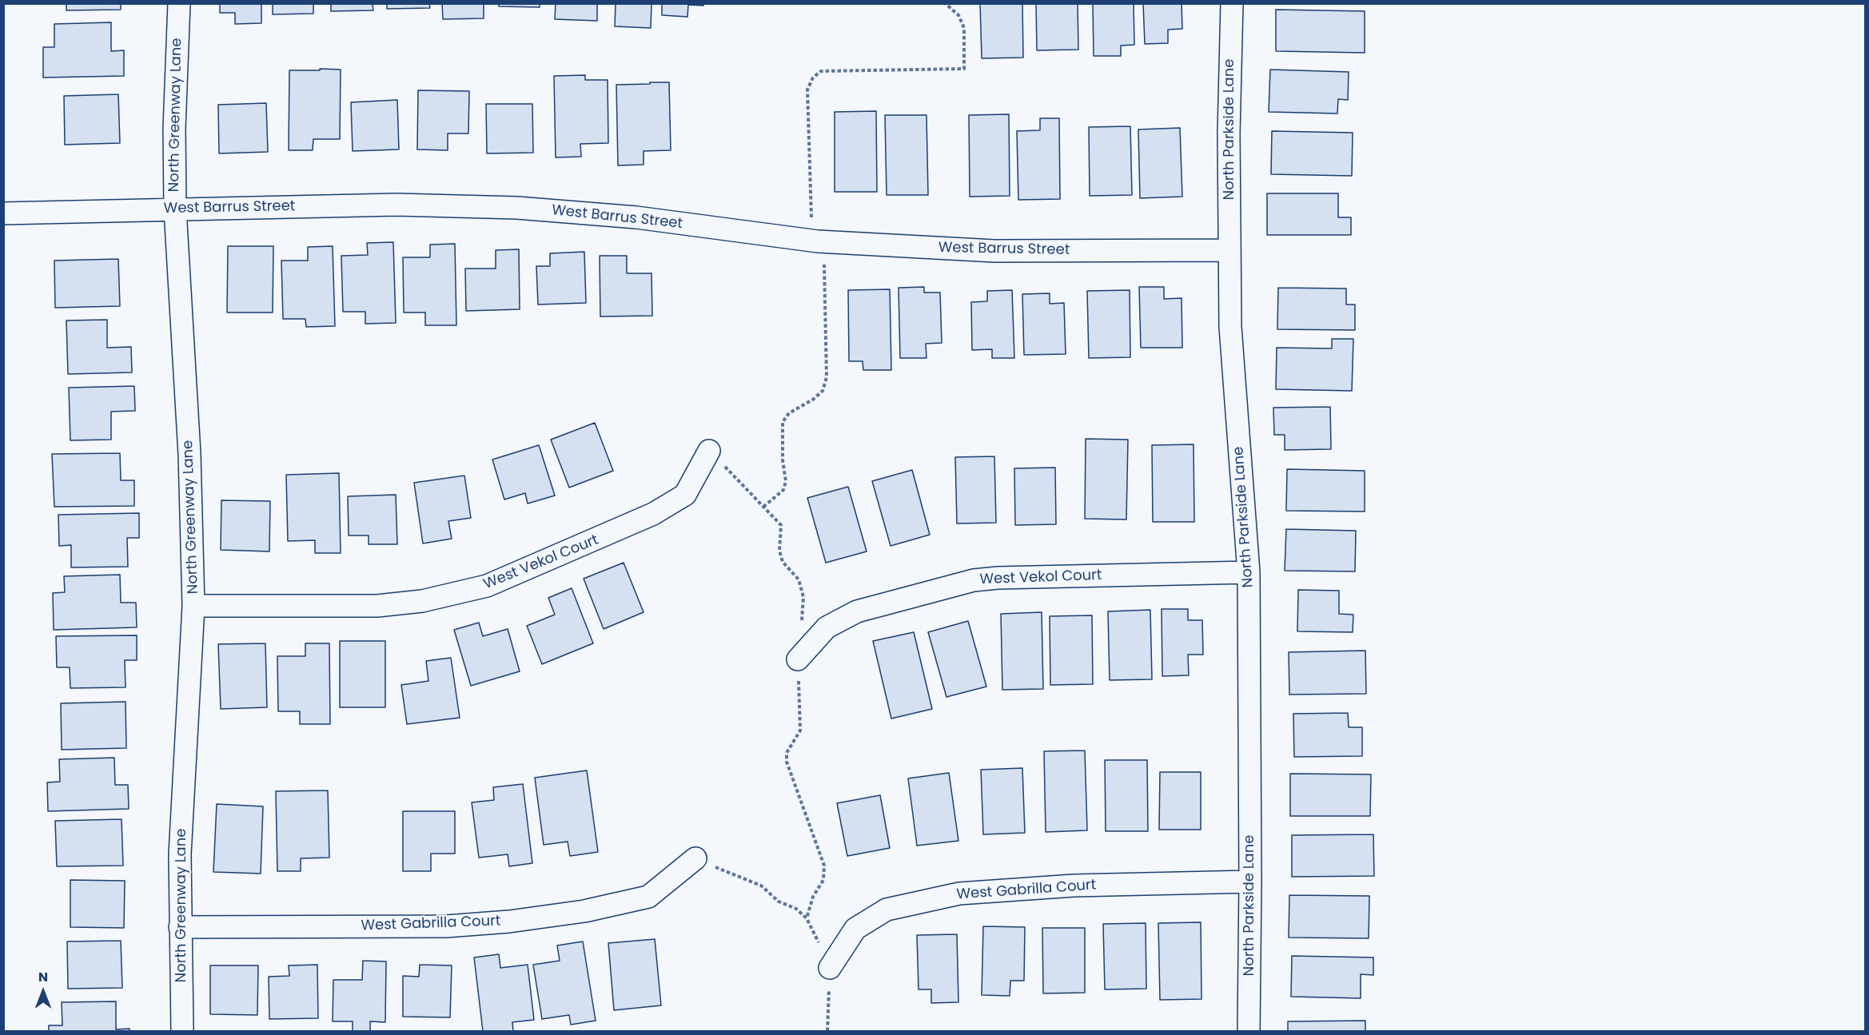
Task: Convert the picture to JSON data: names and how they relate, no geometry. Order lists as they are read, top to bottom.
{
  "streets": {
    "street": [
      "North Greenway Lane",
      "North Parkside Lane",
      "West Barrus Street",
      "West Vekol Court",
      "West Gabrilla Court"
    ]
  },
  "crossings": [
    ["North Greenway Lane", "West Barrus Street"],
    ["North Greenway Lane", "West Vekol Court"],
    ["North Greenway Lane", "West Gabrilla Court"],
    ["North Parkside Lane", "West Barrus Street"],
    ["North Parkside Lane", "West Vekol Court"],
    ["North Parkside Lane", "West Gabrilla Court"]
  ],
  "north": "top"
}
